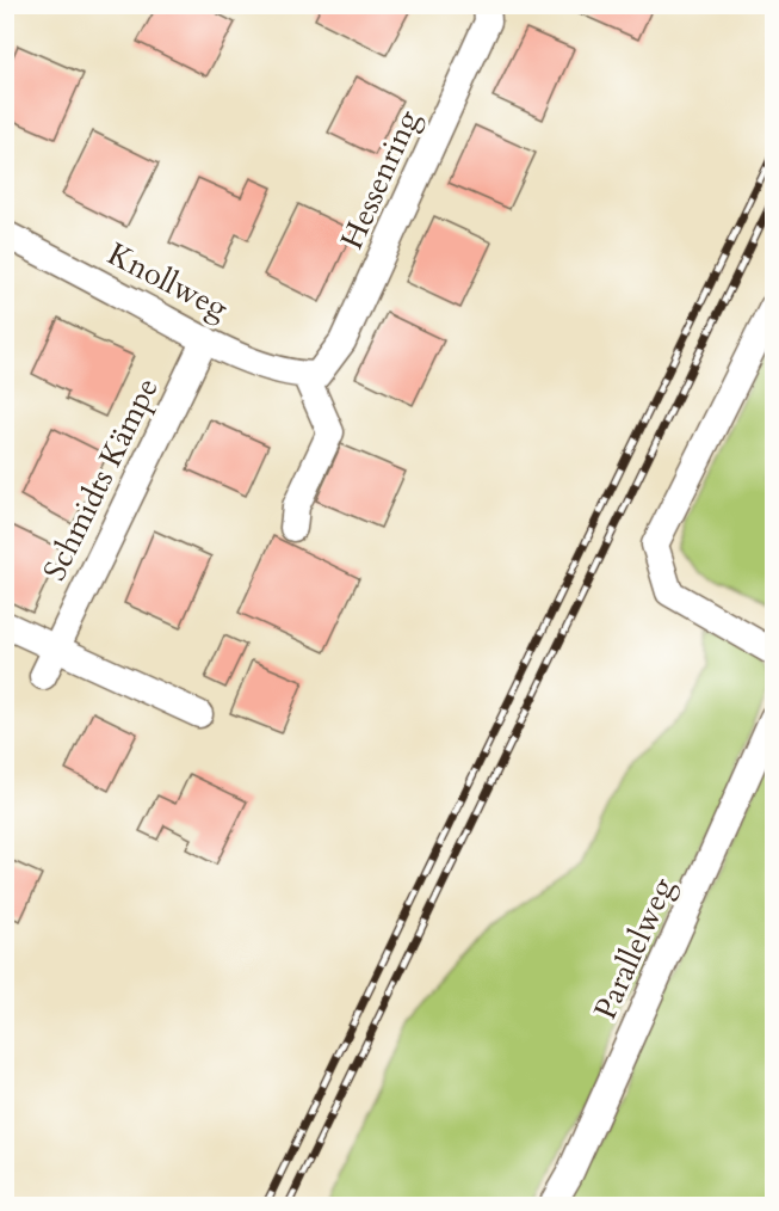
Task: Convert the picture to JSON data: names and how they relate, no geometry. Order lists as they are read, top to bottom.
{
  "streets": {
    "street": [
      "Hessenring",
      "Knollweg",
      "Schmidts Kämpe",
      "Parallelweg"
    ]
  },
  "crossings": [
    ["Hessenring", "Knollweg"],
    ["Knollweg", "Schmidts Kämpe"]
  ]
}
